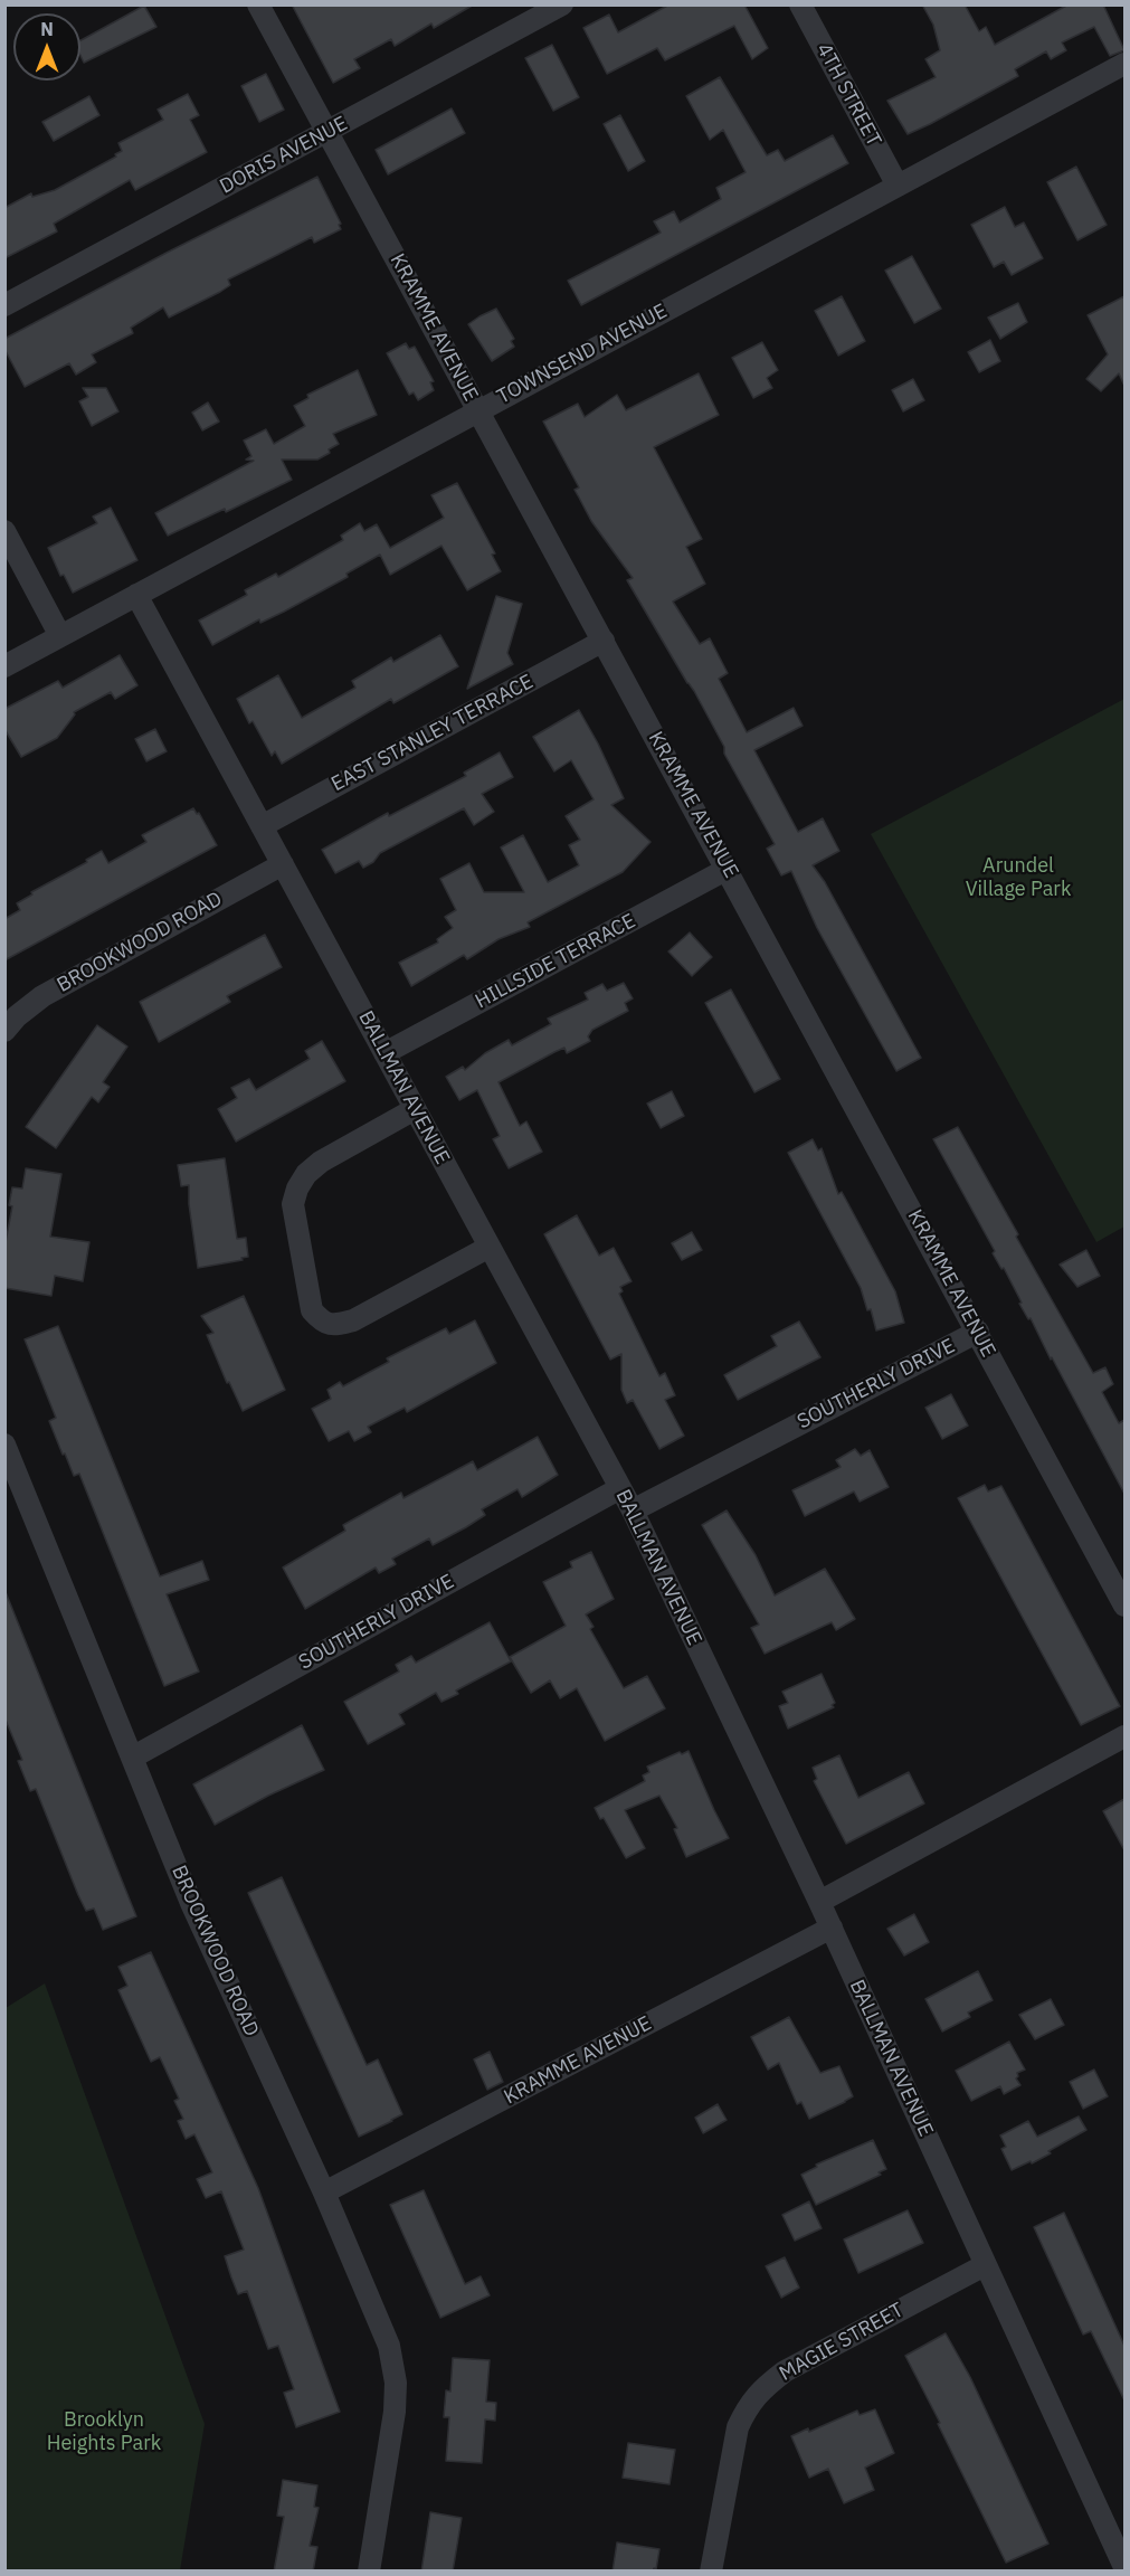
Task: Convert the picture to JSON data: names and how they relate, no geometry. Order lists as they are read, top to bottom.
{
  "streets": {
    "street": [
      "4TH STREET",
      "DORIS AVENUE",
      "KRAMME AVENUE",
      "TOWNSEND AVENUE",
      "EAST STANLEY TERRACE",
      "BROOKWOOD ROAD",
      "HILLSIDE TERRACE",
      "BALLMAN AVENUE",
      "SOUTHERLY DRIVE",
      "MAGIE STREET"
    ]
  },
  "crossings": [
    ["4TH STREET", "TOWNSEND AVENUE"],
    ["DORIS AVENUE", "KRAMME AVENUE"],
    ["KRAMME AVENUE", "TOWNSEND AVENUE"],
    ["KRAMME AVENUE", "EAST STANLEY TERRACE"],
    ["KRAMME AVENUE", "BROOKWOOD ROAD"],
    ["KRAMME AVENUE", "HILLSIDE TERRACE"],
    ["KRAMME AVENUE", "BALLMAN AVENUE"],
    ["KRAMME AVENUE", "SOUTHERLY DRIVE"],
    ["TOWNSEND AVENUE", "BALLMAN AVENUE"],
    ["EAST STANLEY TERRACE", "BALLMAN AVENUE"],
    ["BROOKWOOD ROAD", "BALLMAN AVENUE"],
    ["BROOKWOOD ROAD", "SOUTHERLY DRIVE"],
    ["HILLSIDE TERRACE", "BALLMAN AVENUE"],
    ["BALLMAN AVENUE", "SOUTHERLY DRIVE"],
    ["BALLMAN AVENUE", "MAGIE STREET"]
  ],
  "parks": ["Arundel Village Park", "Brooklyn Heights Park"],
  "north": "top"
}
